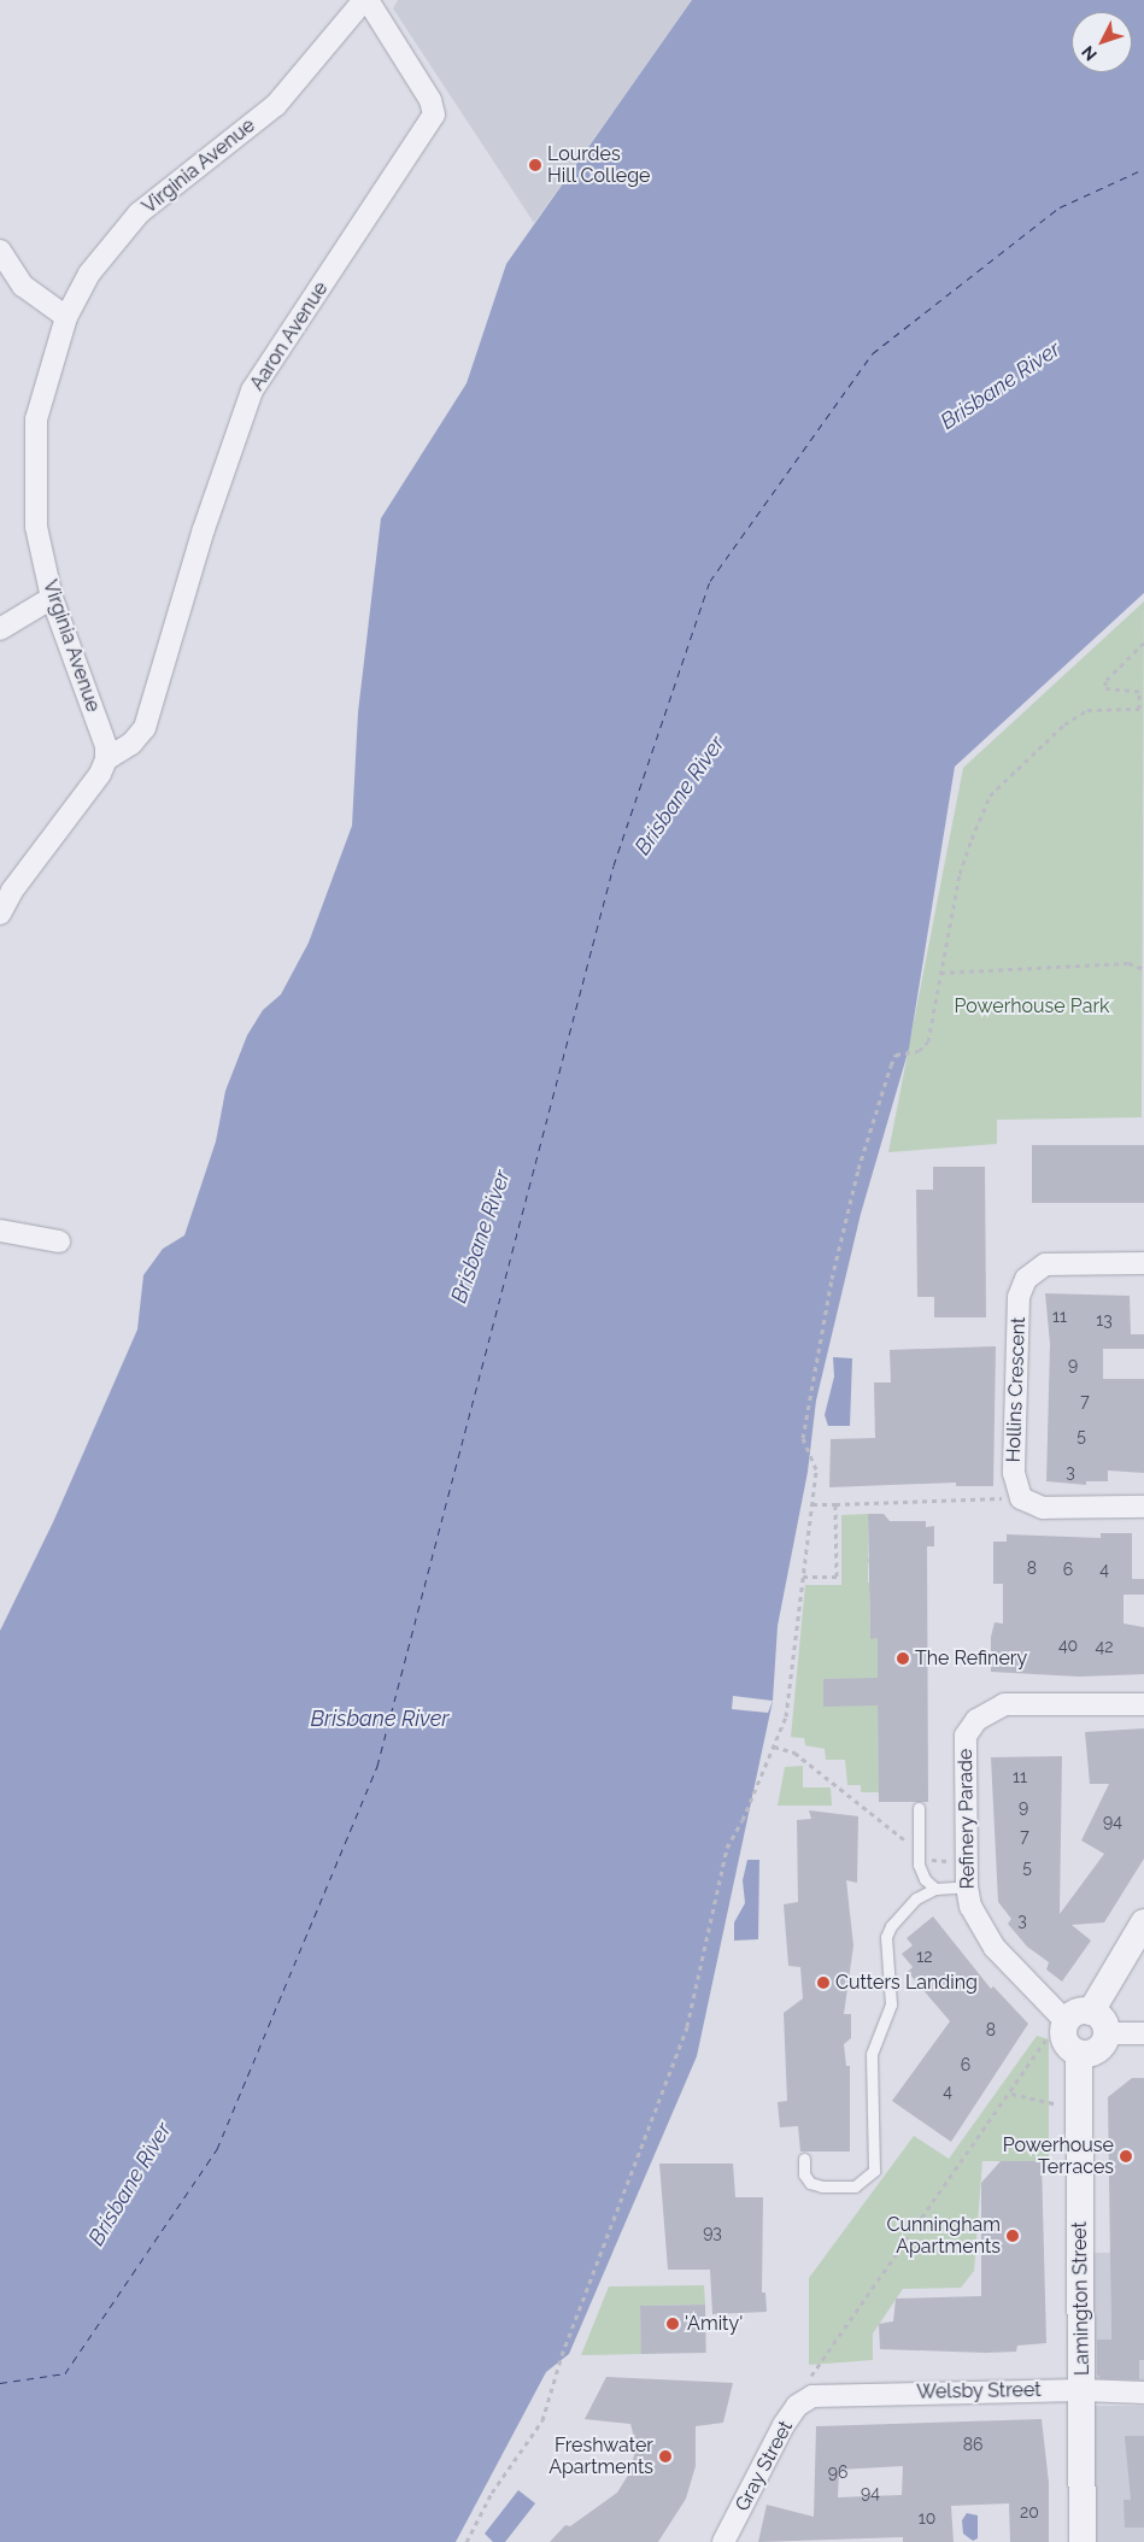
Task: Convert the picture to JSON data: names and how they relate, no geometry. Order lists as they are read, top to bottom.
{
  "streets": {
    "street": [
      "Virginia Avenue",
      "Aaron Avenue",
      "Hollins Crescent",
      "Refinery Parade",
      "Lamington Street",
      "Welsby Street",
      "Gray Street"
    ]
  },
  "crossings": [
    ["Virginia Avenue", "Aaron Avenue"],
    ["Refinery Parade", "Lamington Street"],
    ["Lamington Street", "Welsby Street"],
    ["Welsby Street", "Gray Street"]
  ],
  "water": ["Brisbane River"],
  "parks": ["Powerhouse Park"],
  "places": [
    "Lourdes Hill College",
    "The Refinery",
    "Cutters Landing",
    "Powerhouse Terraces",
    "Cunningham Apartments",
    "'Amity'",
    "Freshwater Apartments"
  ],
  "house_numbers": [
    "11",
    "13",
    "9",
    "7",
    "5",
    "3",
    "8",
    "6",
    "4",
    "40",
    "42",
    "11",
    "9",
    "94",
    "7",
    "5",
    "3",
    "12",
    "8",
    "6",
    "4",
    "93",
    "86",
    "96",
    "94",
    "20",
    "10"
  ],
  "north": "bottom left"
}
